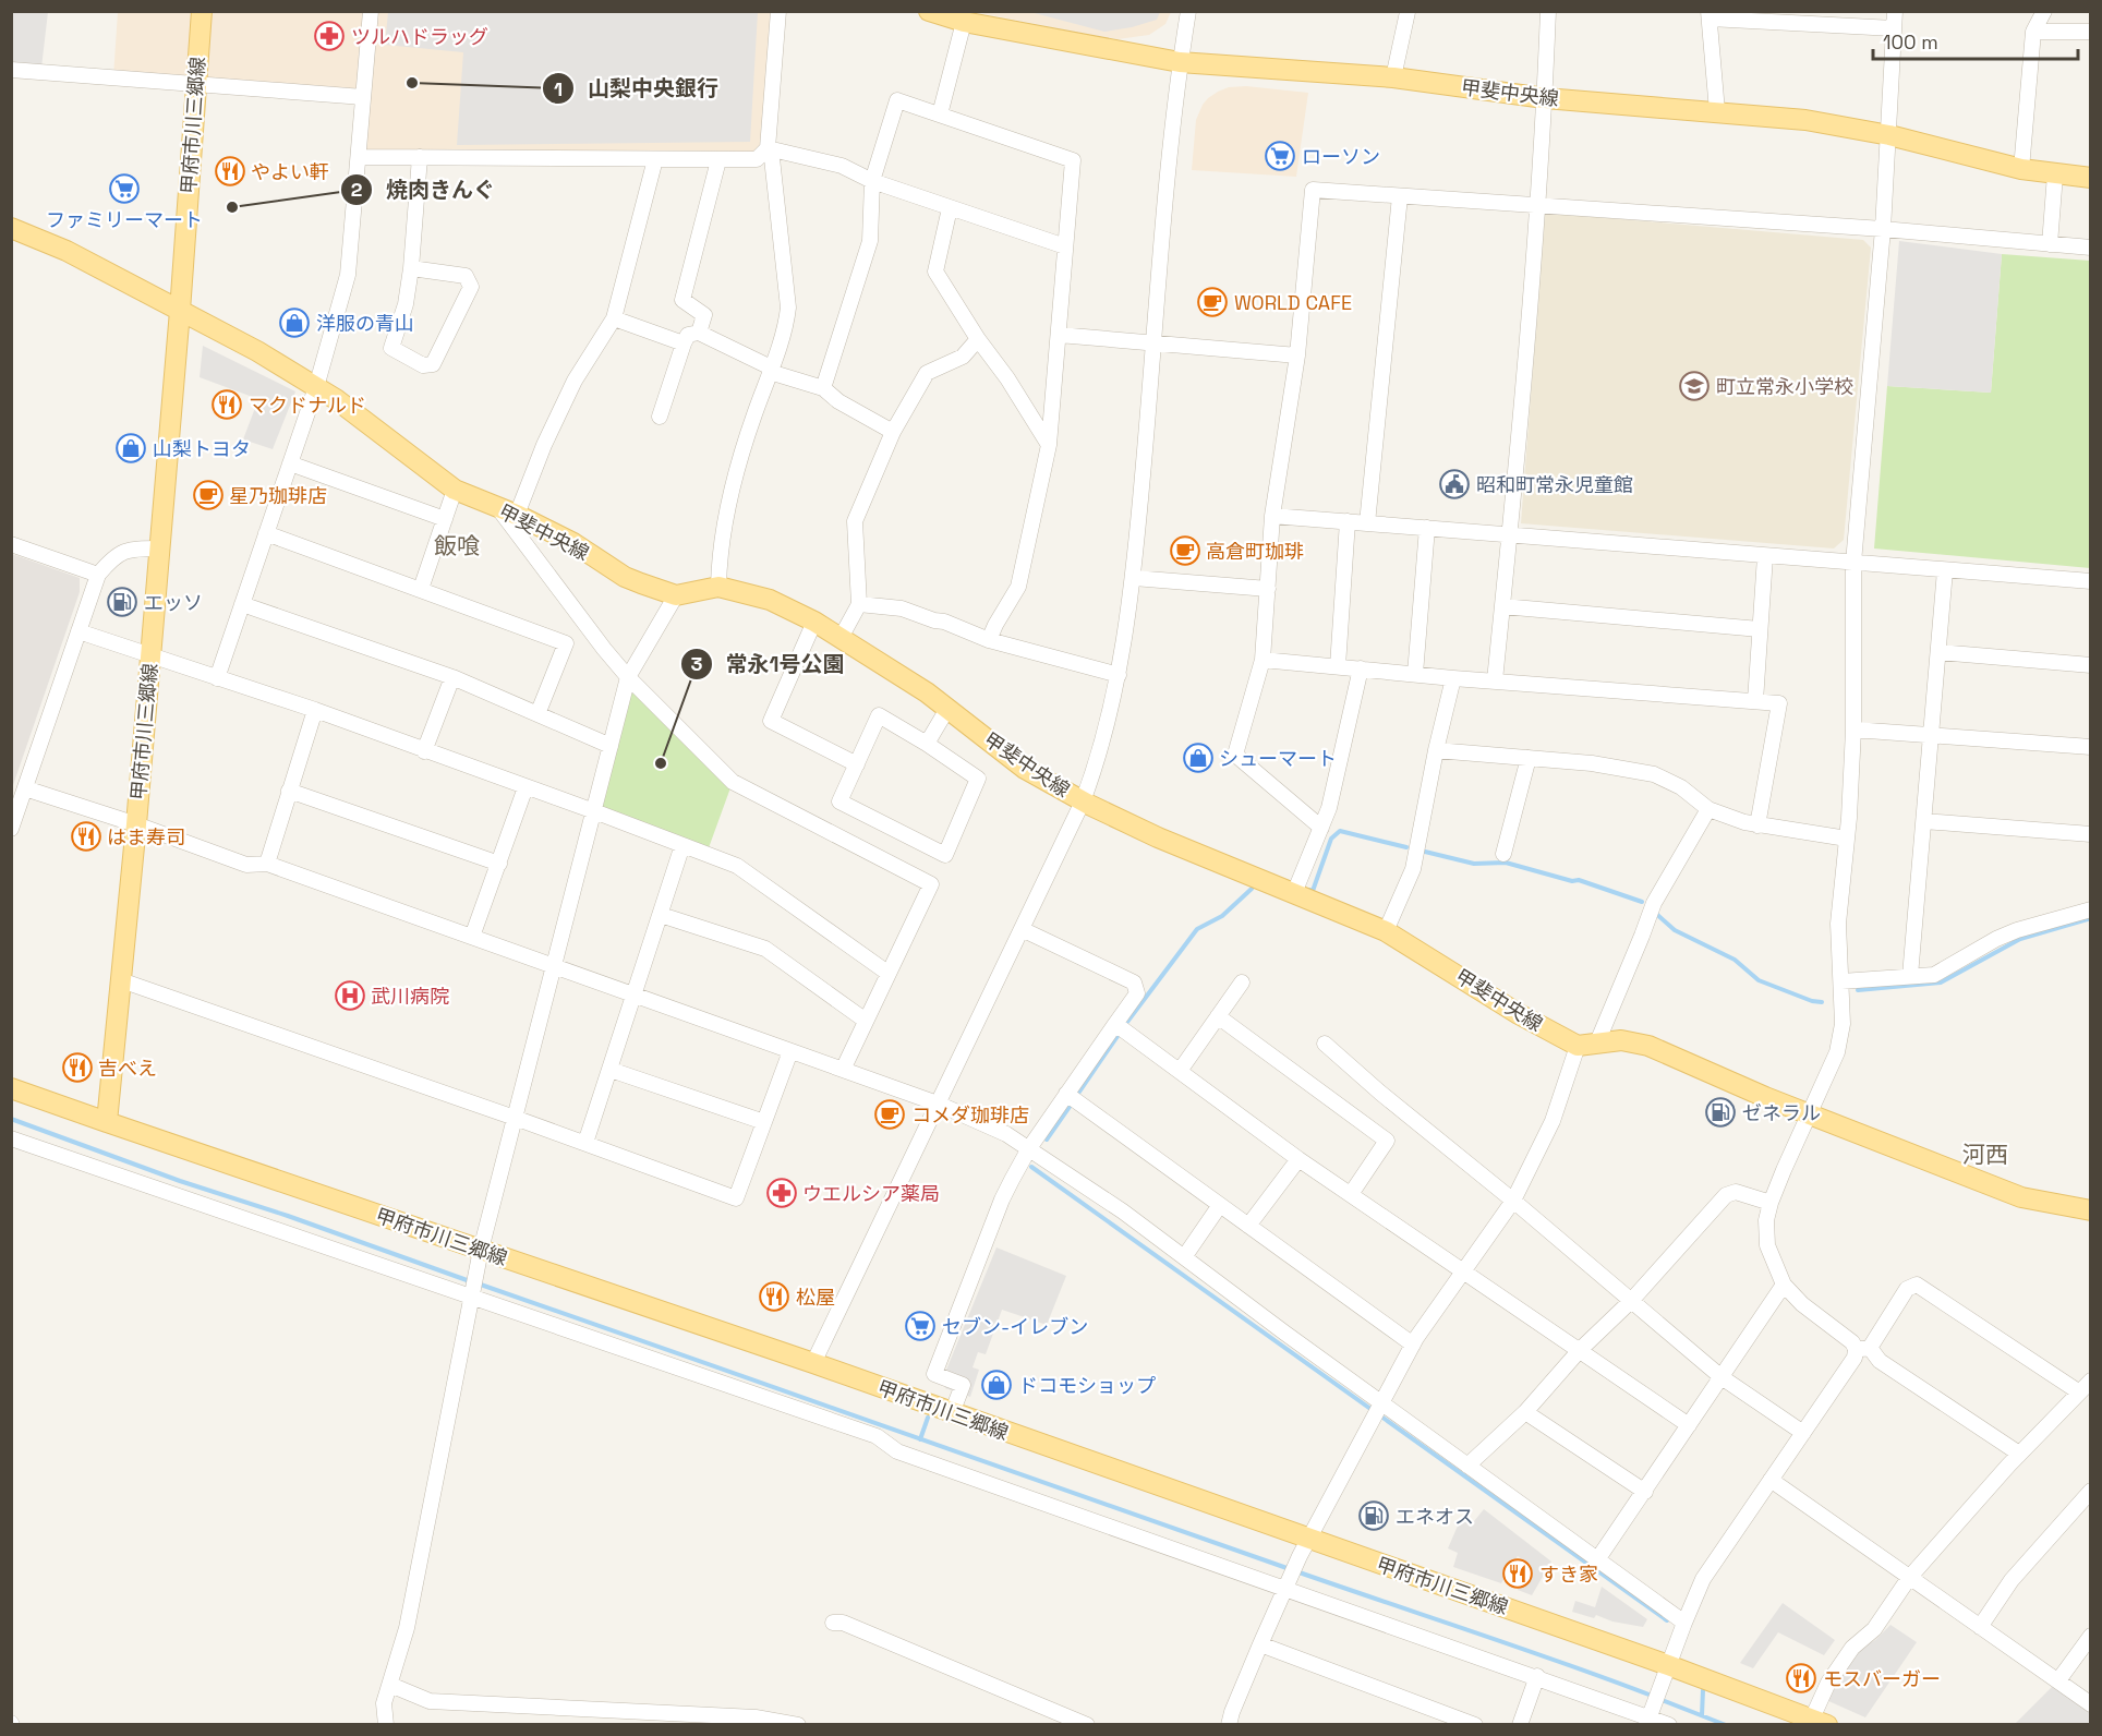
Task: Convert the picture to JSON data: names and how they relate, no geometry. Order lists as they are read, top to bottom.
{
  "streets": {
    "main road": ["甲斐中央線", "甲府市川三郷線"]
  },
  "crossings": [
    ["甲斐中央線", "甲府市川三郷線"]
  ],
  "districts": ["飯喰", "河西"],
  "places": {
    "pharmacy": ["ツルハドラッグ", "ウエルシア薬局"],
    "other": ["山梨中央銀行", "焼肉きんぐ", "常永1号公園"],
    "supermarket": ["ローソン", "ファミリーマート", "セブン-イレブン"],
    "restaurant": [
      "やよい軒",
      "マクドナルド",
      "はま寿司",
      "吉べえ",
      "松屋",
      "すき家",
      "モスバーガー"
    ],
    "cafe": [
      "WORLD CAFE",
      "星乃珈琲店",
      "高倉町珈琲",
      "コメダ珈琲店"
    ],
    "shop": [
      "洋服の青山",
      "山梨トヨタ",
      "シューマート",
      "ドコモショップ"
    ],
    "school or university": ["町立常永小学校"],
    "public building": ["昭和町常永児童館"],
    "fuel station": ["エッソ", "ゼネラル", "エネオス"],
    "hospital": ["武川病院"]
  },
  "scale_bar": "100 m"
}
